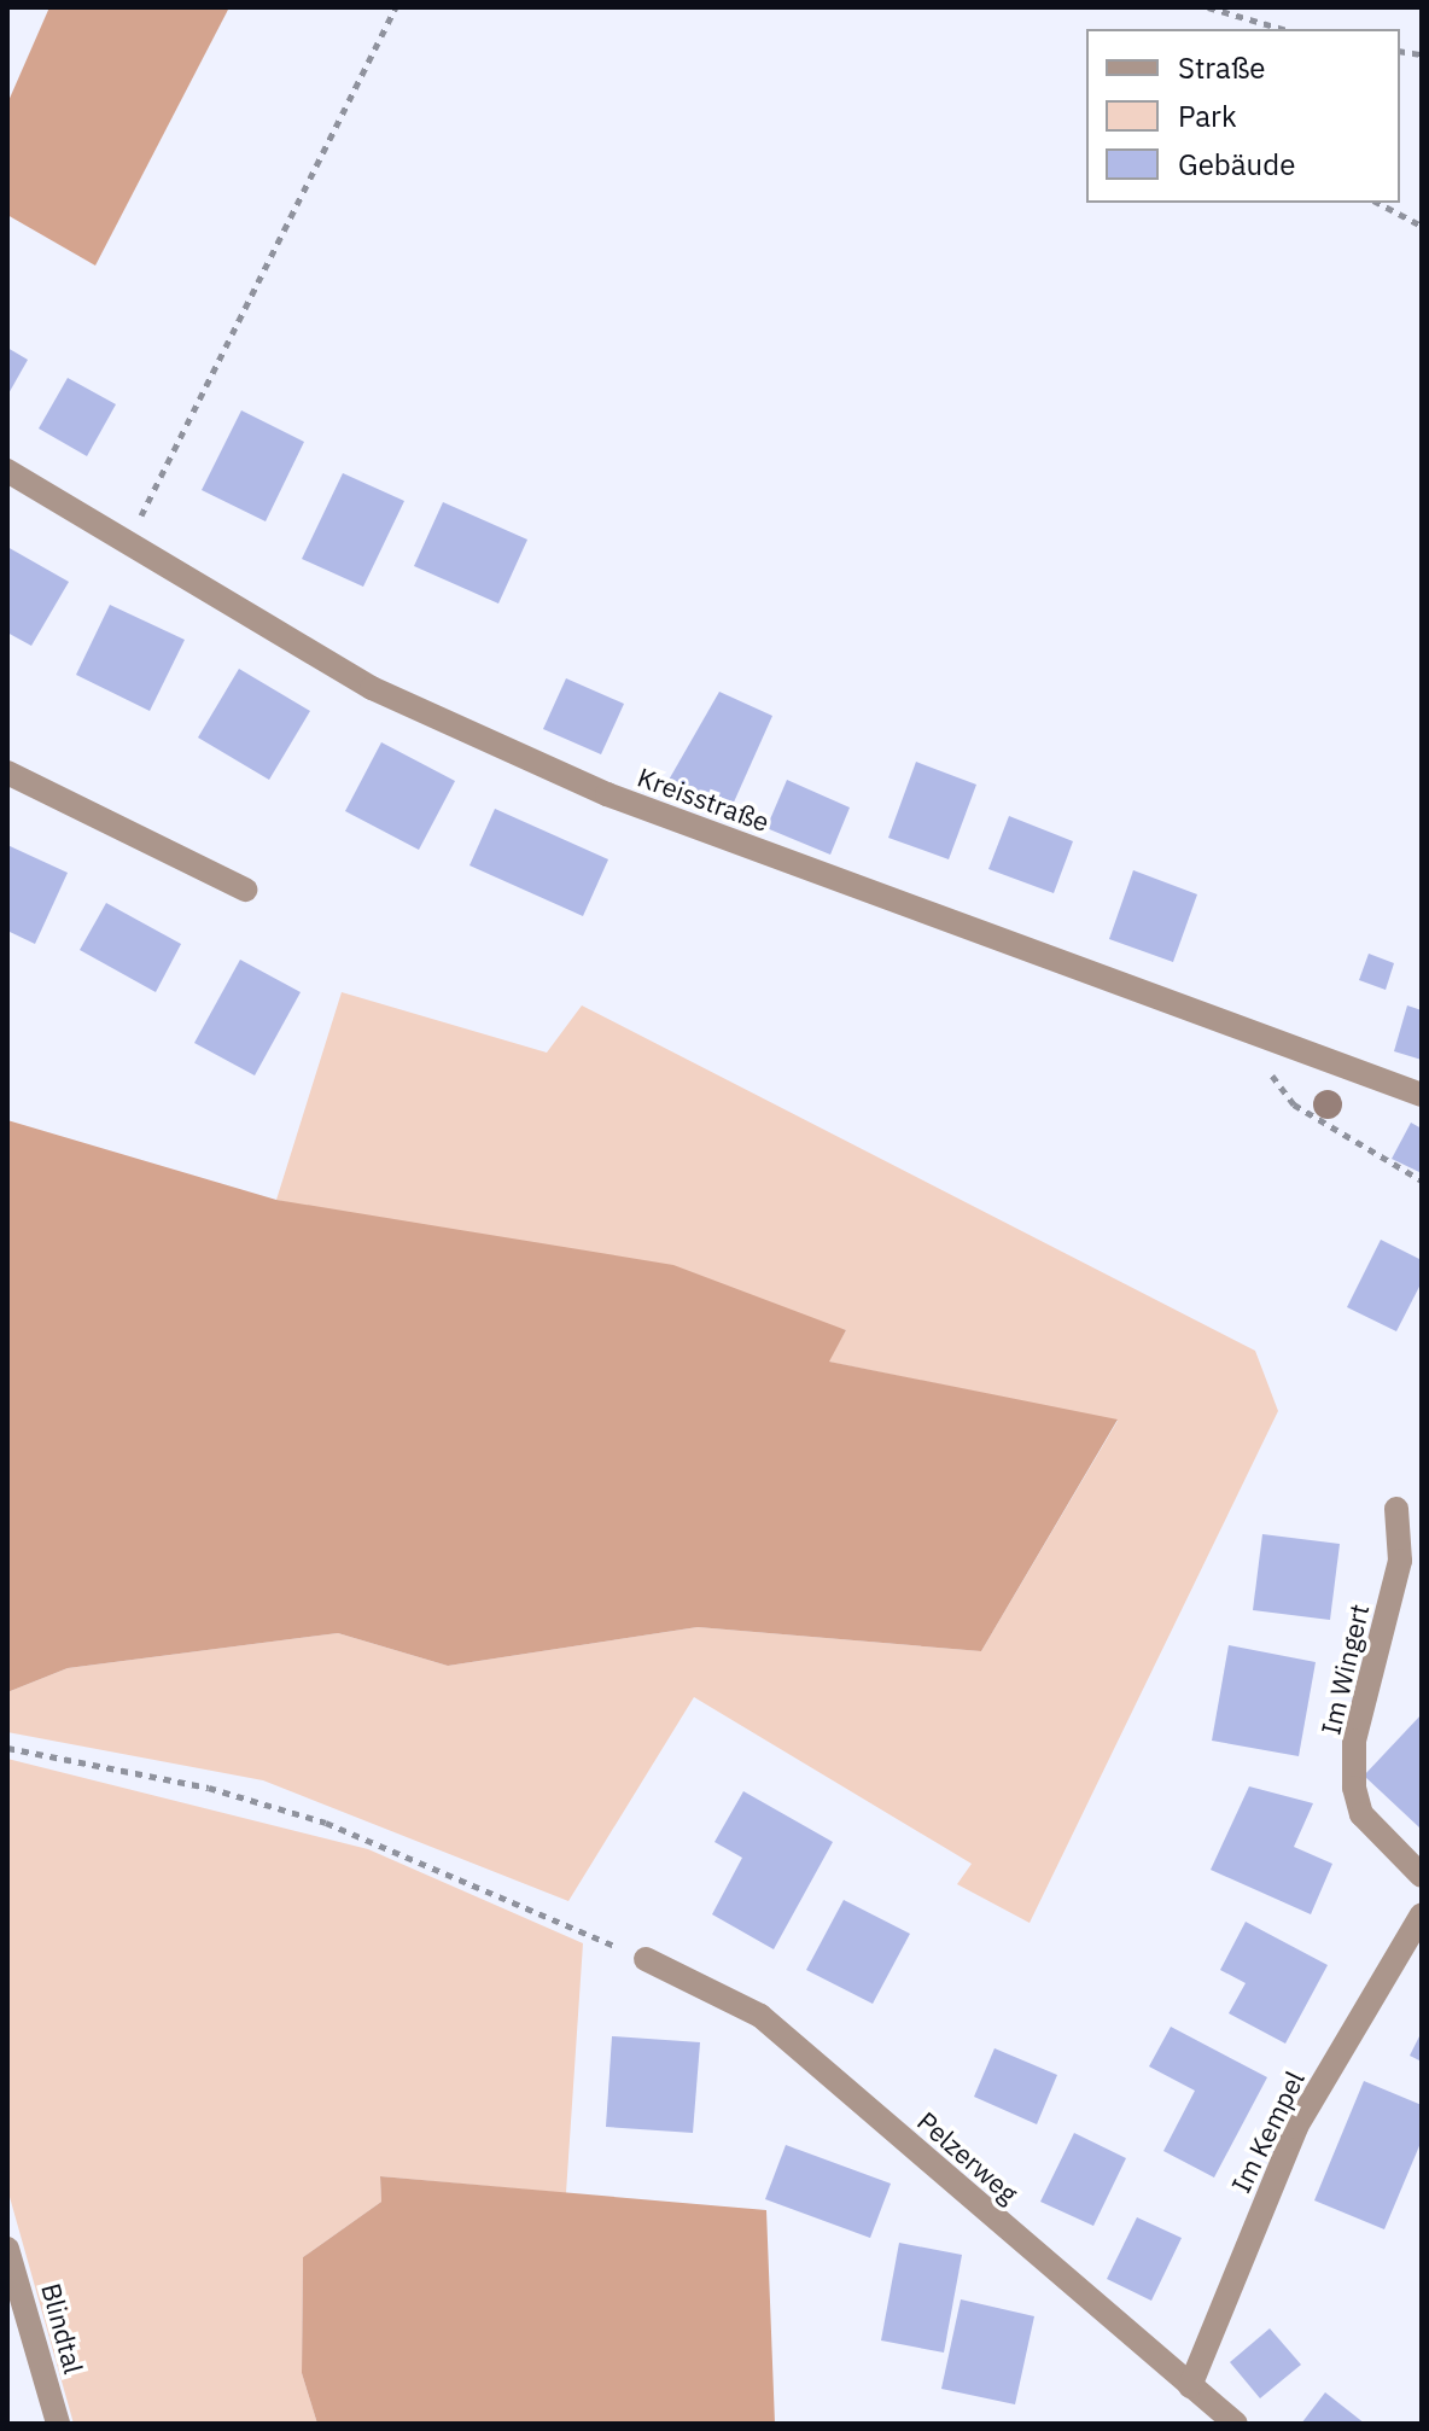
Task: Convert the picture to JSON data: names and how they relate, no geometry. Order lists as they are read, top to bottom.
{
  "streets": {
    "street": [
      "Kreisstraße",
      "Im Wingert",
      "Im Kempel",
      "Pelzerweg",
      "Blindtal"
    ]
  },
  "crossings": [
    ["Im Kempel", "Pelzerweg"]
  ],
  "legend": ["Straße", "Park", "Gebäude"]
}
